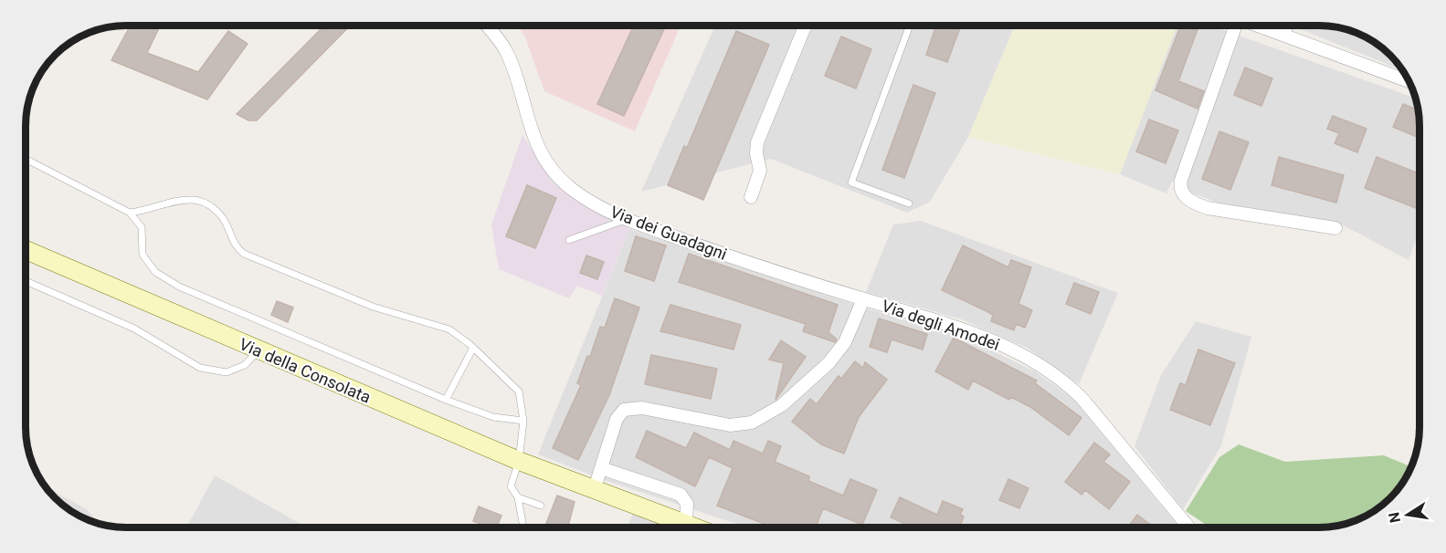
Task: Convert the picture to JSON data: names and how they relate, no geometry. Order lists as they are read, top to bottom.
{
  "streets": {
    "main road": ["Via della Consolata"],
    "street": ["Via dei Guadagni", "Via degli Amodei"]
  },
  "crossings": [
    ["Via dei Guadagni", "Via degli Amodei"],
    ["Via degli Amodei", "Via della Consolata"]
  ],
  "north": "left"
}
